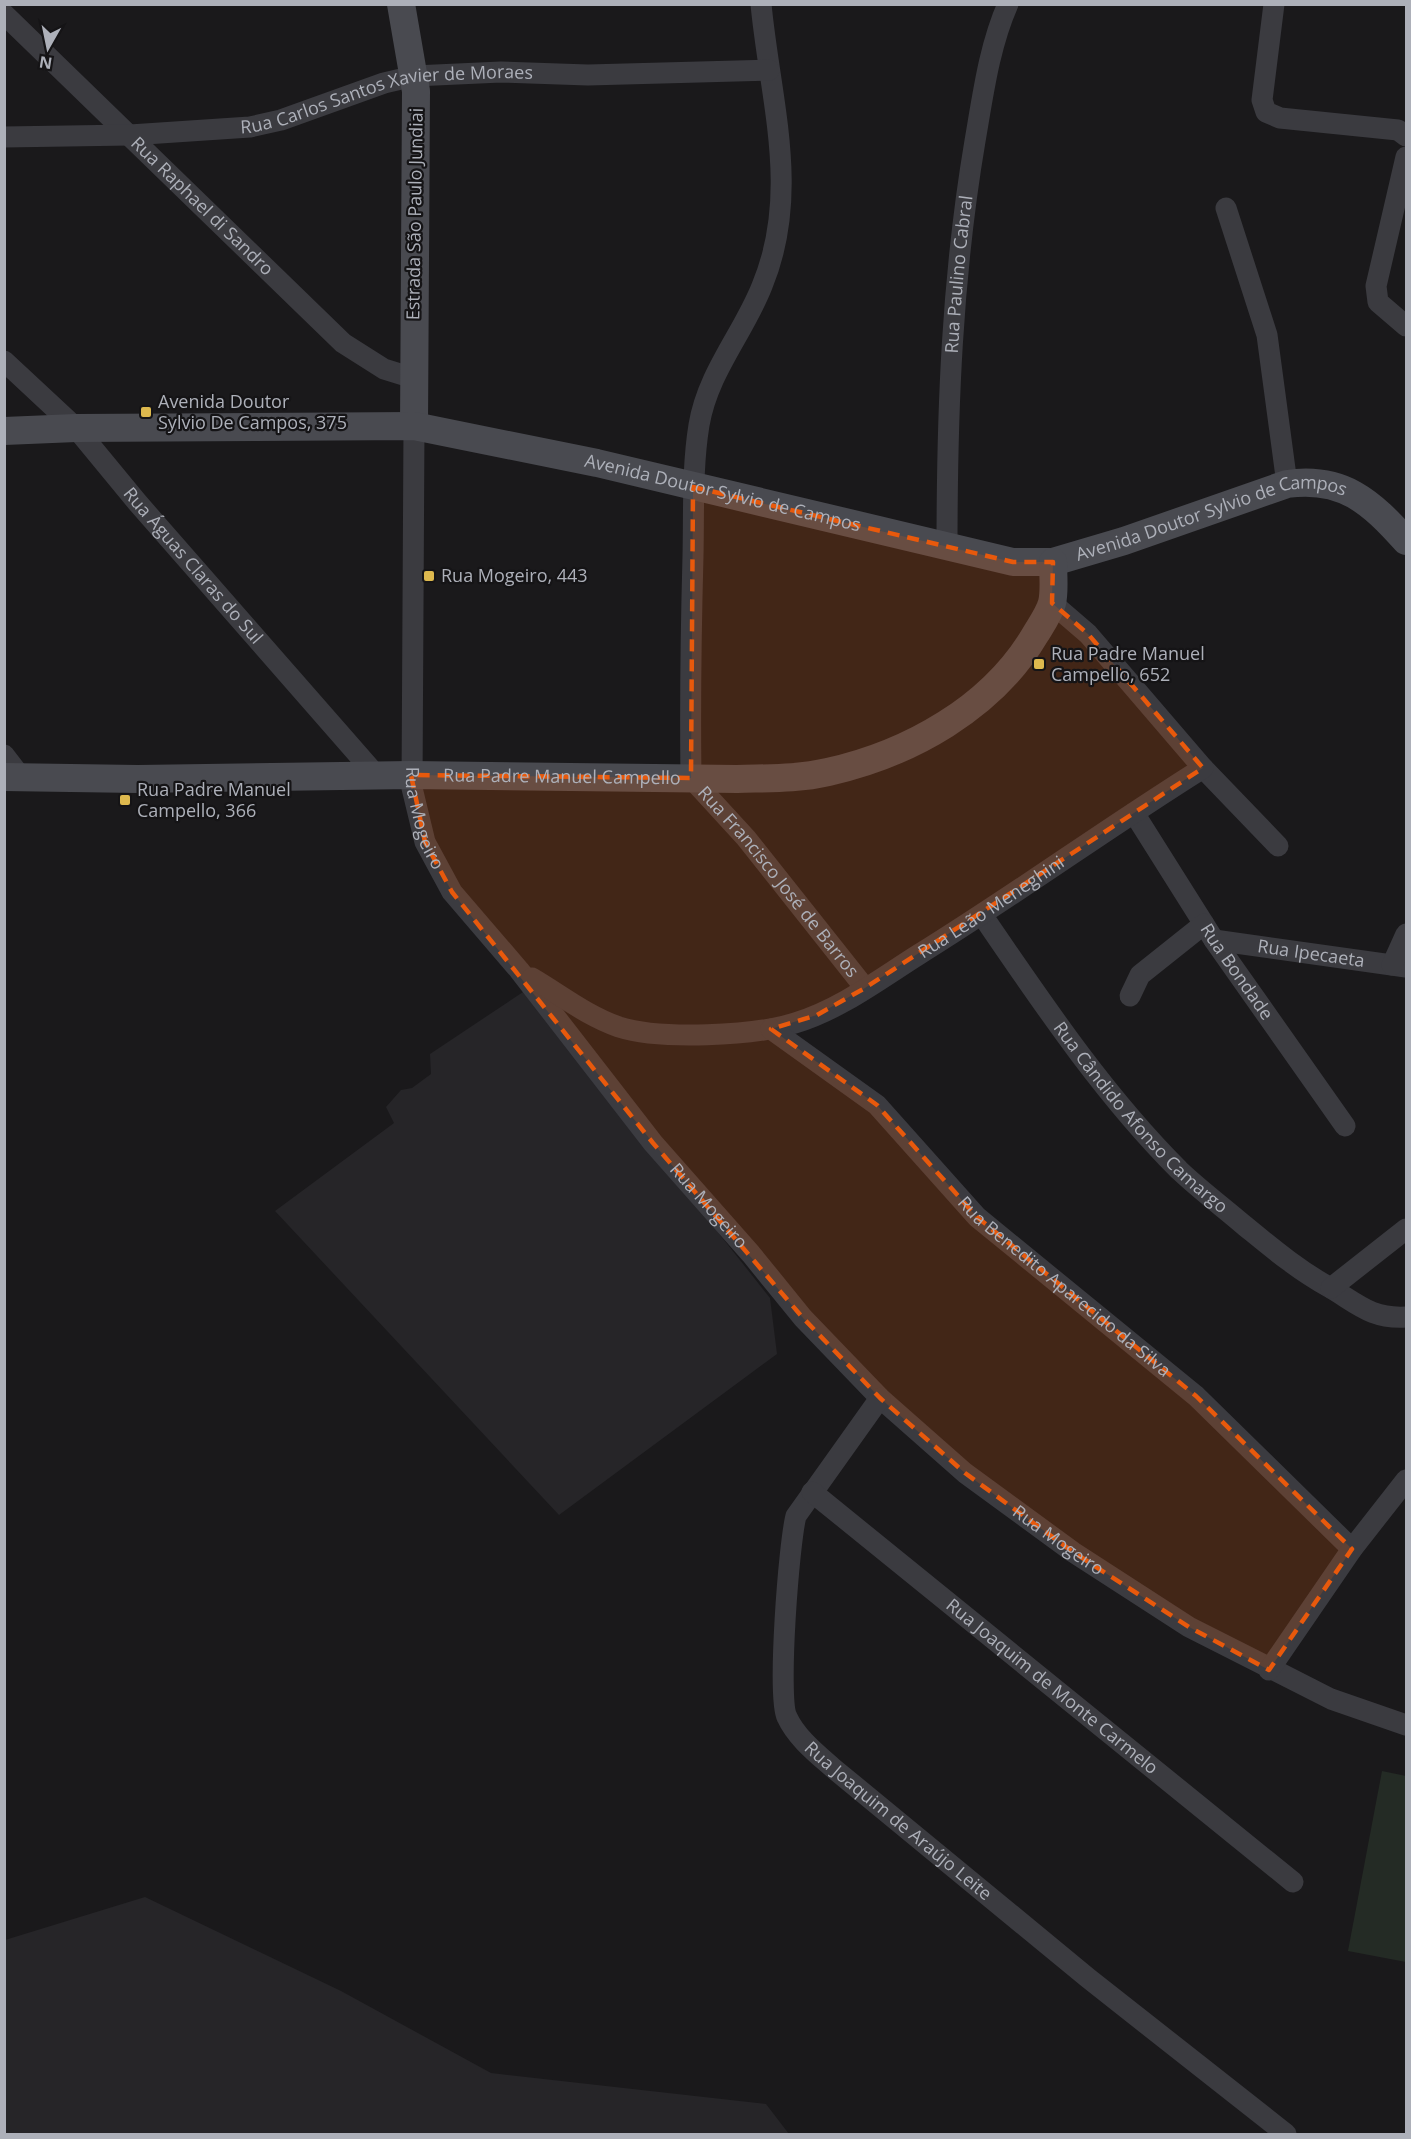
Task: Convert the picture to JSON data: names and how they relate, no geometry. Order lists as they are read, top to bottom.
{
  "streets": {
    "main road": ["Estrada São Paulo Jundiai", "Avenida Doutor Sylvio de Campos", "Rua Padre Manuel Campello"],
    "street": [
      "Rua Carlos Santos Xavier de Moraes",
      "Rua Raphael di Sandro",
      "Rua Paulino Cabral",
      "Rua Águas Claras do Sul",
      "Rua Mogeiro",
      "Rua Francisco José de Barros",
      "Rua Leão Meneghini",
      "Rua Ipecaeta",
      "Rua Bondade",
      "Rua Cândido Afonso Camargo",
      "Rua Benedito Aparecido da Silva",
      "Rua Joaquim de Monte Carmelo",
      "Rua Joaquim de Araújo Leite"
    ]
  },
  "crossings": [
    ["Rua Carlos Santos Xavier de Moraes", "Rua Raphael di Sandro"],
    ["Rua Carlos Santos Xavier de Moraes", "Estrada São Paulo Jundiai"],
    ["Rua Carlos Santos Xavier de Moraes", "Rua Francisco José de Barros"],
    ["Rua Raphael di Sandro", "Estrada São Paulo Jundiai"],
    ["Estrada São Paulo Jundiai", "Avenida Doutor Sylvio de Campos"],
    ["Estrada São Paulo Jundiai", "Rua Mogeiro"],
    ["Rua Paulino Cabral", "Avenida Doutor Sylvio de Campos"],
    ["Avenida Doutor Sylvio de Campos", "Rua Águas Claras do Sul"],
    ["Avenida Doutor Sylvio de Campos", "Rua Mogeiro"],
    ["Avenida Doutor Sylvio de Campos", "Rua Francisco José de Barros"],
    ["Rua Águas Claras do Sul", "Rua Padre Manuel Campello"],
    ["Rua Padre Manuel Campello", "Rua Mogeiro"],
    ["Rua Padre Manuel Campello", "Rua Francisco José de Barros"],
    ["Rua Mogeiro", "Rua Leão Meneghini"],
    ["Rua Mogeiro", "Rua Joaquim de Araújo Leite"],
    ["Rua Francisco José de Barros", "Rua Leão Meneghini"],
    ["Rua Leão Meneghini", "Rua Bondade"],
    ["Rua Leão Meneghini", "Rua Cândido Afonso Camargo"],
    ["Rua Leão Meneghini", "Rua Benedito Aparecido da Silva"],
    ["Rua Ipecaeta", "Rua Bondade"],
    ["Rua Joaquim de Monte Carmelo", "Rua Joaquim de Araújo Leite"]
  ],
  "places": {
    "transit": [
      "Avenida Doutor Sylvio De Campos, 375",
      "Rua Mogeiro, 443",
      "Rua Padre Manuel Campello, 652",
      "Rua Padre Manuel Campello, 366"
    ]
  },
  "north": "bottom"
}
